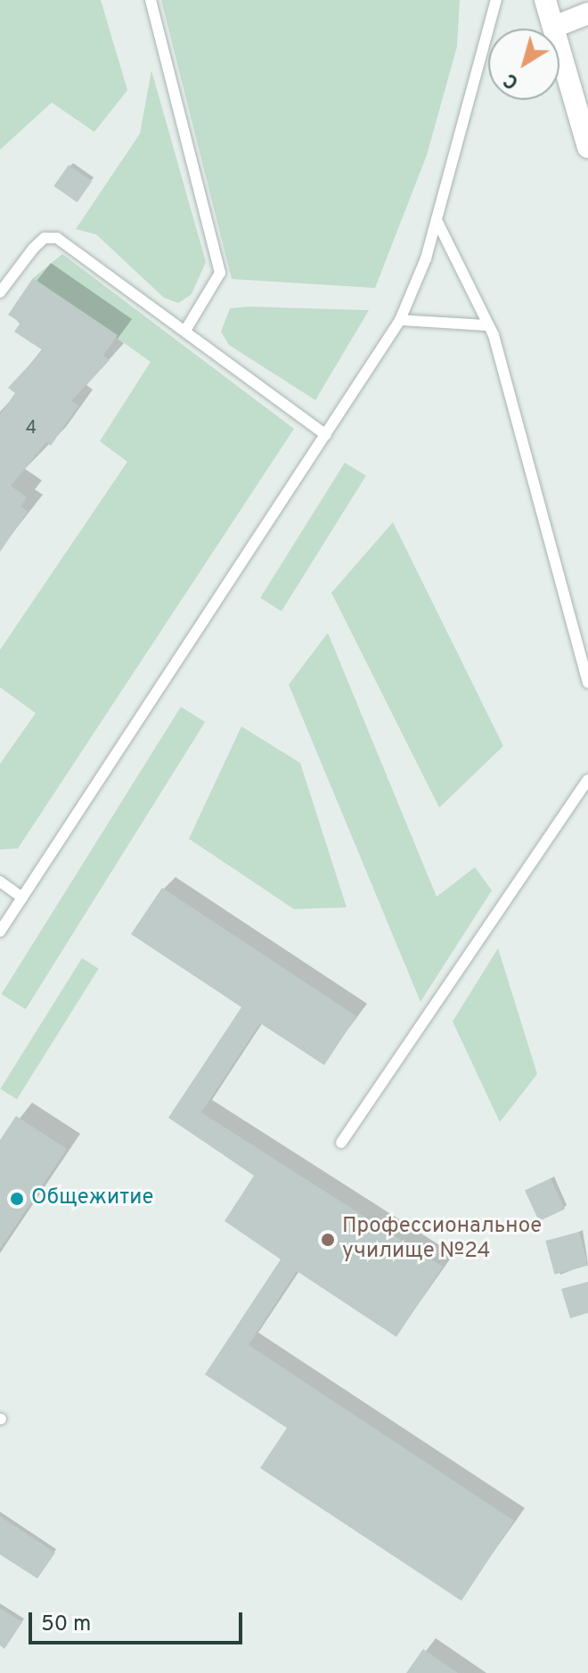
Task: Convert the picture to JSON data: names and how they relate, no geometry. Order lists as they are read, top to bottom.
{
  "places": ["Общежитие", "Профессиональное училище №24"],
  "house_numbers": ["4"],
  "scale_bar": "50 m",
  "north": "bottom left"
}
